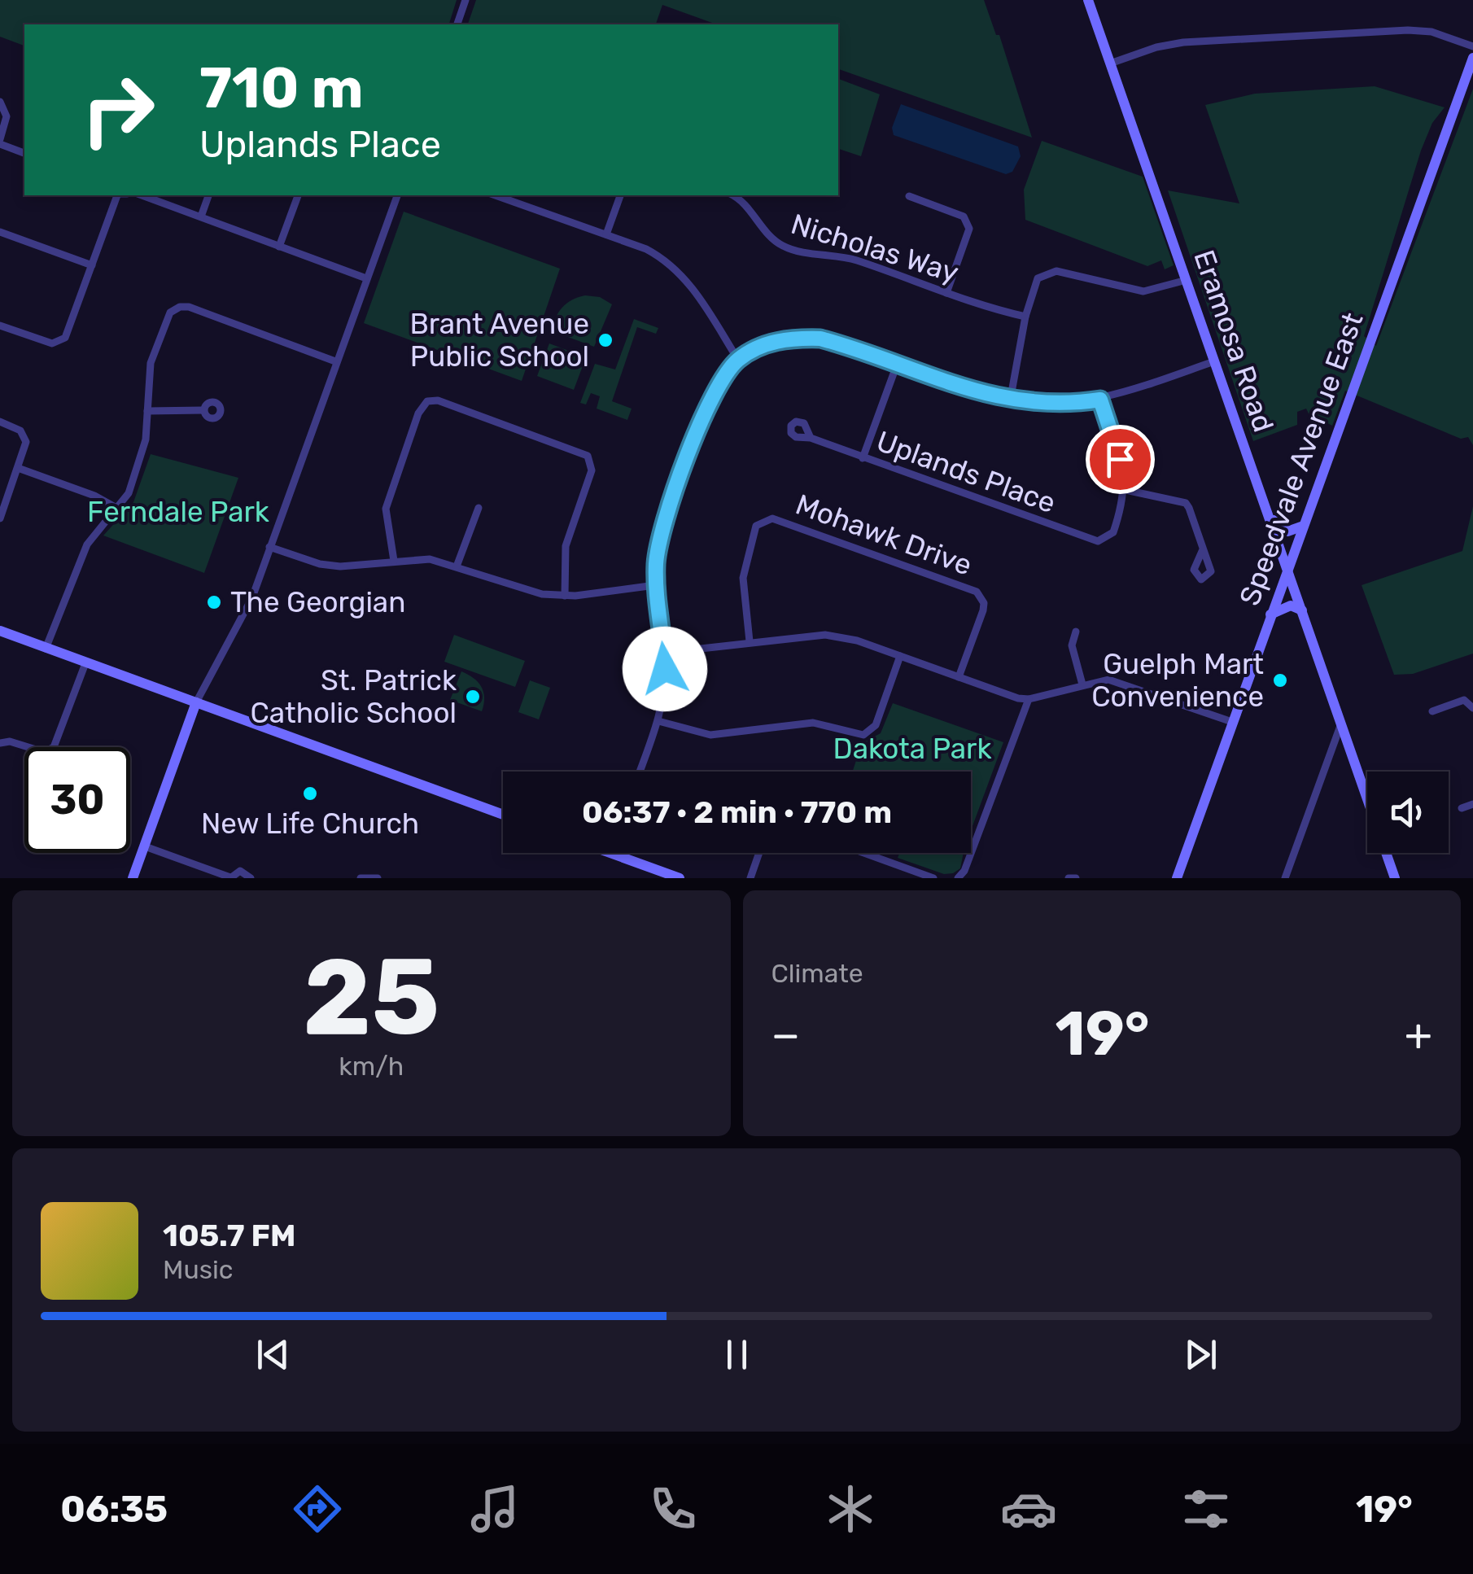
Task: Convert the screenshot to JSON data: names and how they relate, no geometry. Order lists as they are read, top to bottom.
{
  "streets": {
    "main road": ["Eramosa Road", "Speedvale Avenue East"],
    "street": ["Nicholas Way", "Uplands Place", "Mohawk Drive"]
  },
  "crossings": [
    ["Eramosa Road", "Speedvale Avenue East"]
  ],
  "parks": ["Ferndale Park", "Dakota Park"],
  "places": [
    "Brant Avenue Public School",
    "The Georgian",
    "Guelph Mart Convenience",
    "St. Patrick Catholic School",
    "New Life Church"
  ],
  "page": {
    "turn": ["710 m", "Uplands Place"],
    "limit": "30",
    "trip": "06:37 · 2 min · 770 m",
    "tile": [
      ["25", "km/h"],
      "Climate"
    ],
    "heat": ["−", "19°", "+"],
    "song": ["105.7 FM", "Music"],
    "tabs": ["06:35", "19°"]
  }
}
